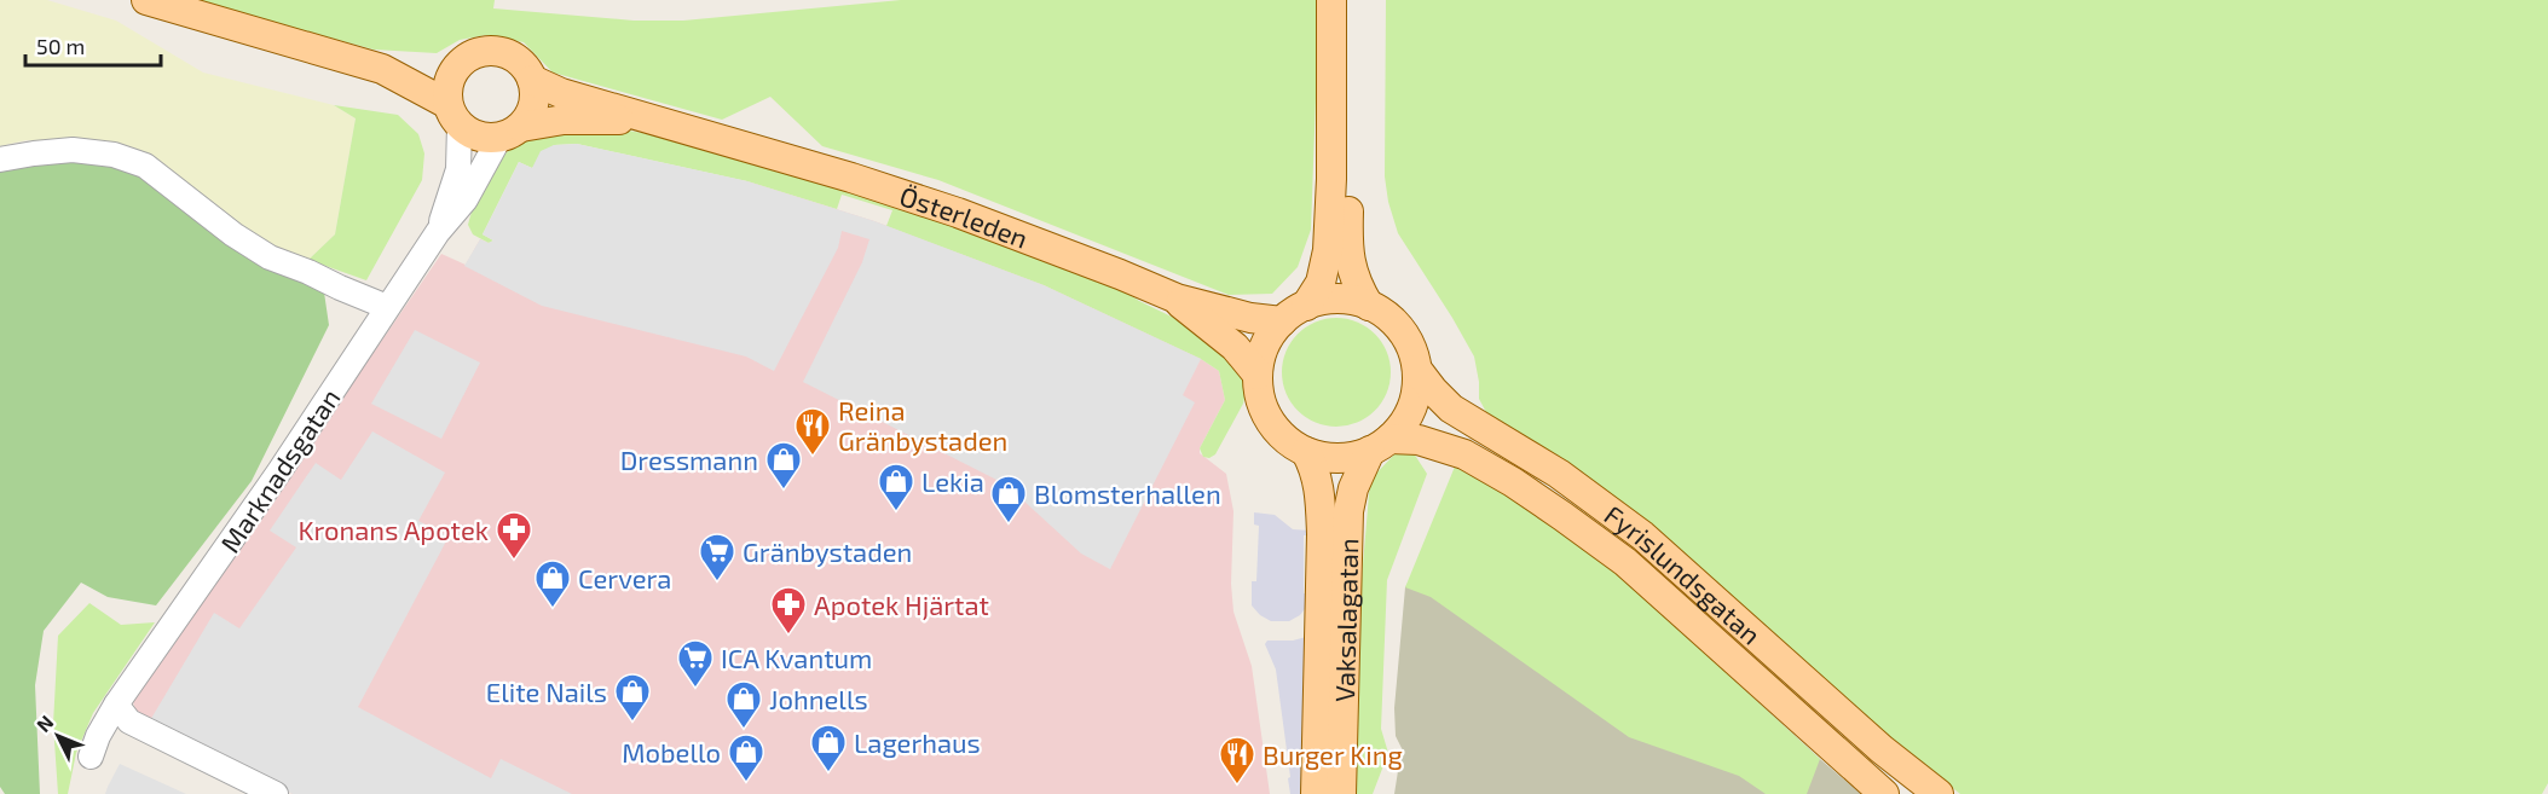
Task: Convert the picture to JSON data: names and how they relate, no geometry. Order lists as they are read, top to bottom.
{
  "streets": {
    "main road": ["Österleden", "Fyrislundsgatan", "Vaksalagatan"],
    "street": ["Marknadsgatan"]
  },
  "crossings": [
    ["Österleden", "Marknadsgatan"],
    ["Österleden", "Fyrislundsgatan"],
    ["Österleden", "Vaksalagatan"],
    ["Fyrislundsgatan", "Vaksalagatan"]
  ],
  "places": {
    "restaurant": ["Reina Gränbystaden", "Burger King"],
    "shop": [
      "Dressmann",
      "Lekia",
      "Blomsterhallen",
      "Cervera",
      "Elite Nails",
      "Johnells",
      "Lagerhaus",
      "Mobello"
    ],
    "pharmacy": ["Kronans Apotek", "Apotek Hjärtat"],
    "supermarket": ["Gränbystaden", "ICA Kvantum"]
  },
  "scale_bar": "50 m",
  "north": "top left"
}
